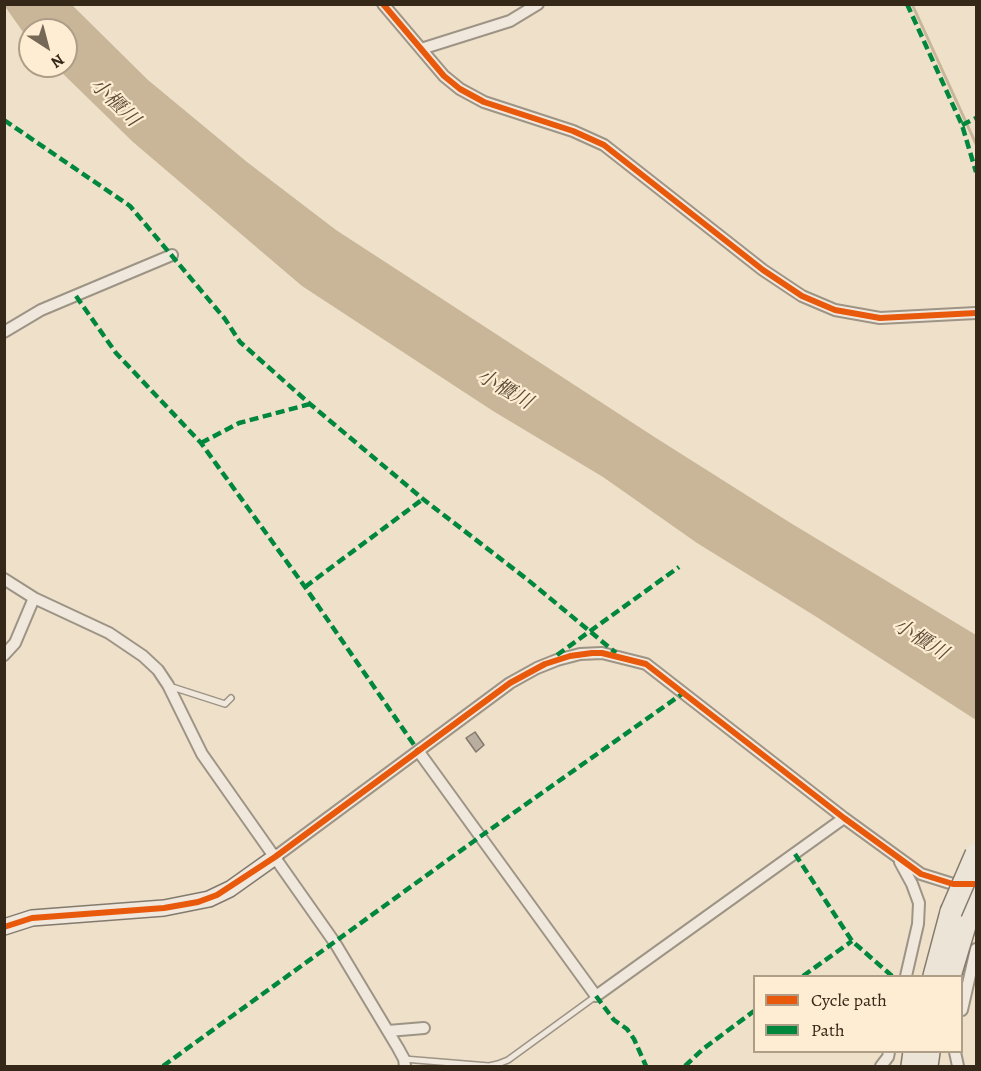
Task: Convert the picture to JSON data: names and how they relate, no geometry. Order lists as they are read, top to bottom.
{
  "water": ["小櫃川"],
  "legend": ["Cycle path", "Path"],
  "north": "bottom right"
}
